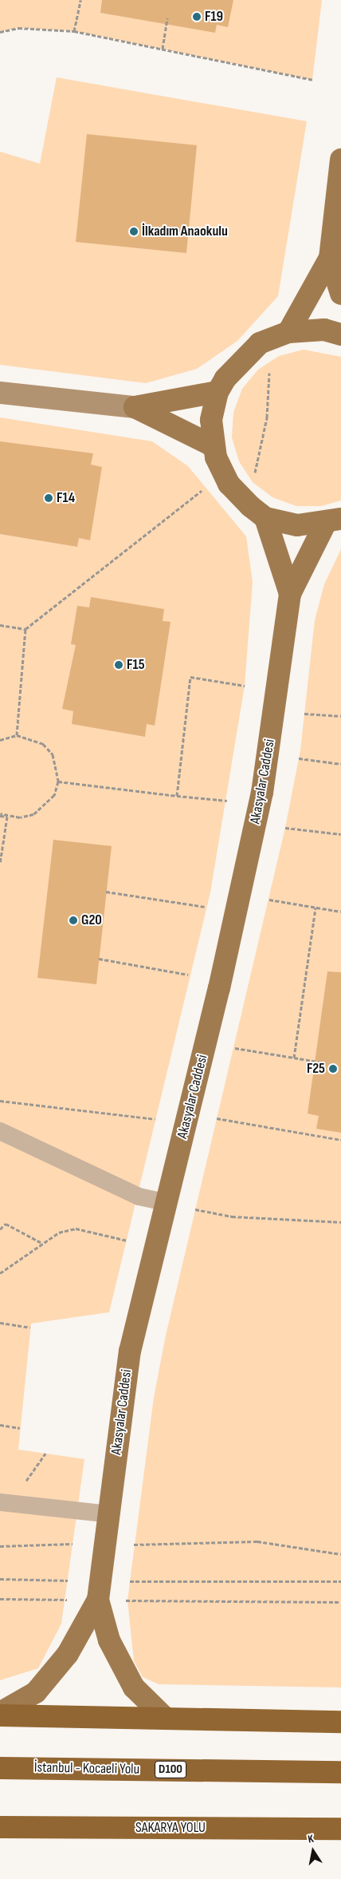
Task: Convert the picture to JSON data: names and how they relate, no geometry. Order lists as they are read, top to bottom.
{
  "streets": {
    "highway": ["İstanbul - Kocaeli Yolu", "D100", "SAKARYA YOLU"],
    "main road": ["Akasyalar Caddesi"]
  },
  "places": [
    "F19",
    "İlkadım Anaokulu",
    "F14",
    "F15",
    "G20",
    "F25"
  ],
  "north": "top"
}
